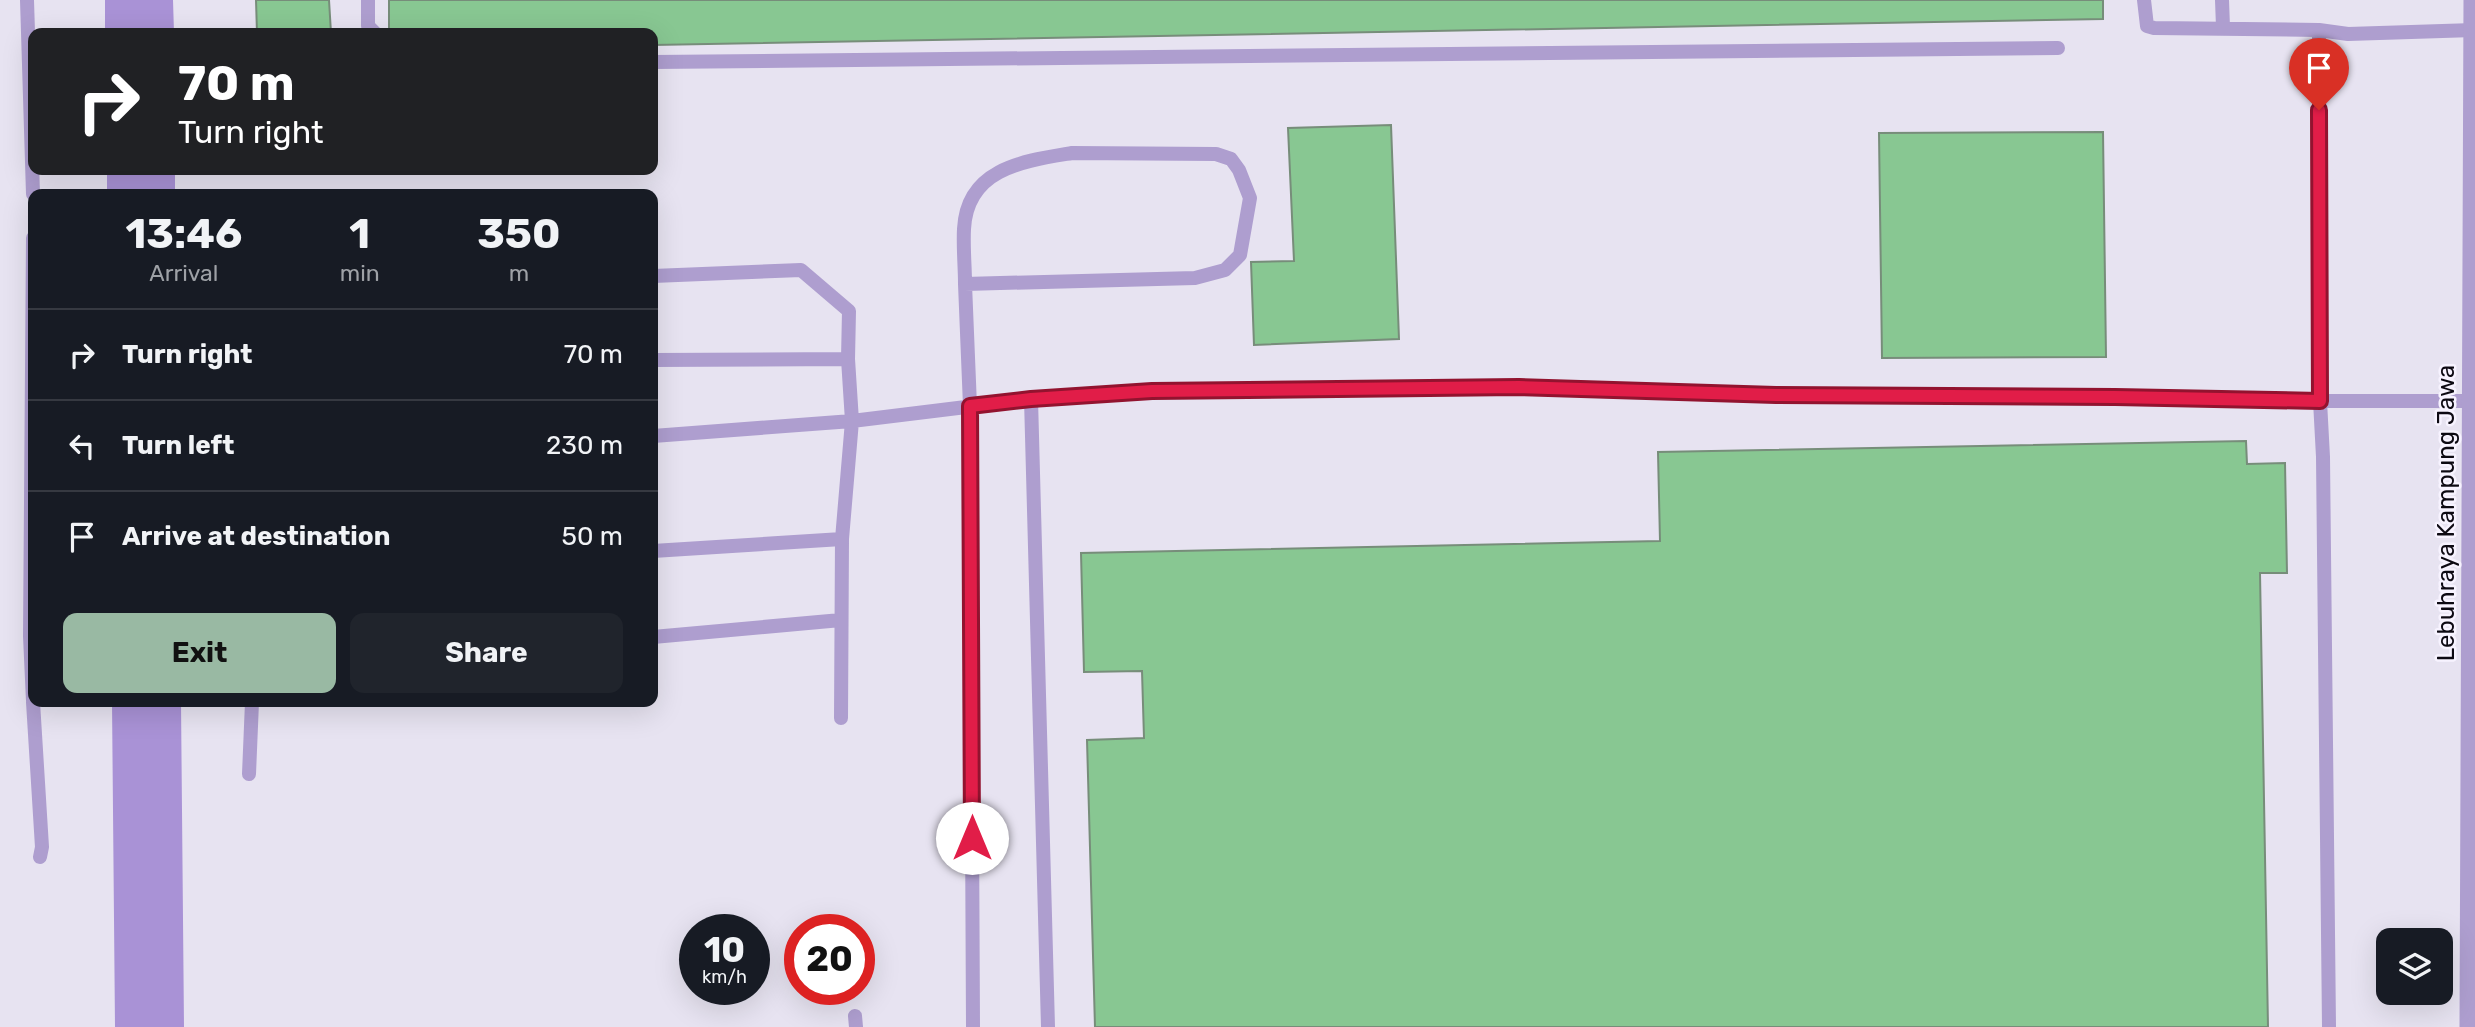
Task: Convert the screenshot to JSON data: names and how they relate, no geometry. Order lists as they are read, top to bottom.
{
  "streets": {
    "street": ["Lebuhraya Kampung Jawa"]
  },
  "page": {
    "turn": ["70 m", "Turn right"],
    "eta": [
      "13:46",
      "Arrival",
      "1",
      "min",
      "350",
      "m"
    ],
    "list": [
      {
        "name": "Turn right",
        "value": "70 m"
      },
      {
        "name": "Turn left",
        "value": "230 m"
      },
      {
        "name": "Arrive at destination",
        "value": "50 m"
      }
    ],
    "buttons": ["Exit", "Share"],
    "speed": "10 km/h",
    "limit": "20"
  }
}
